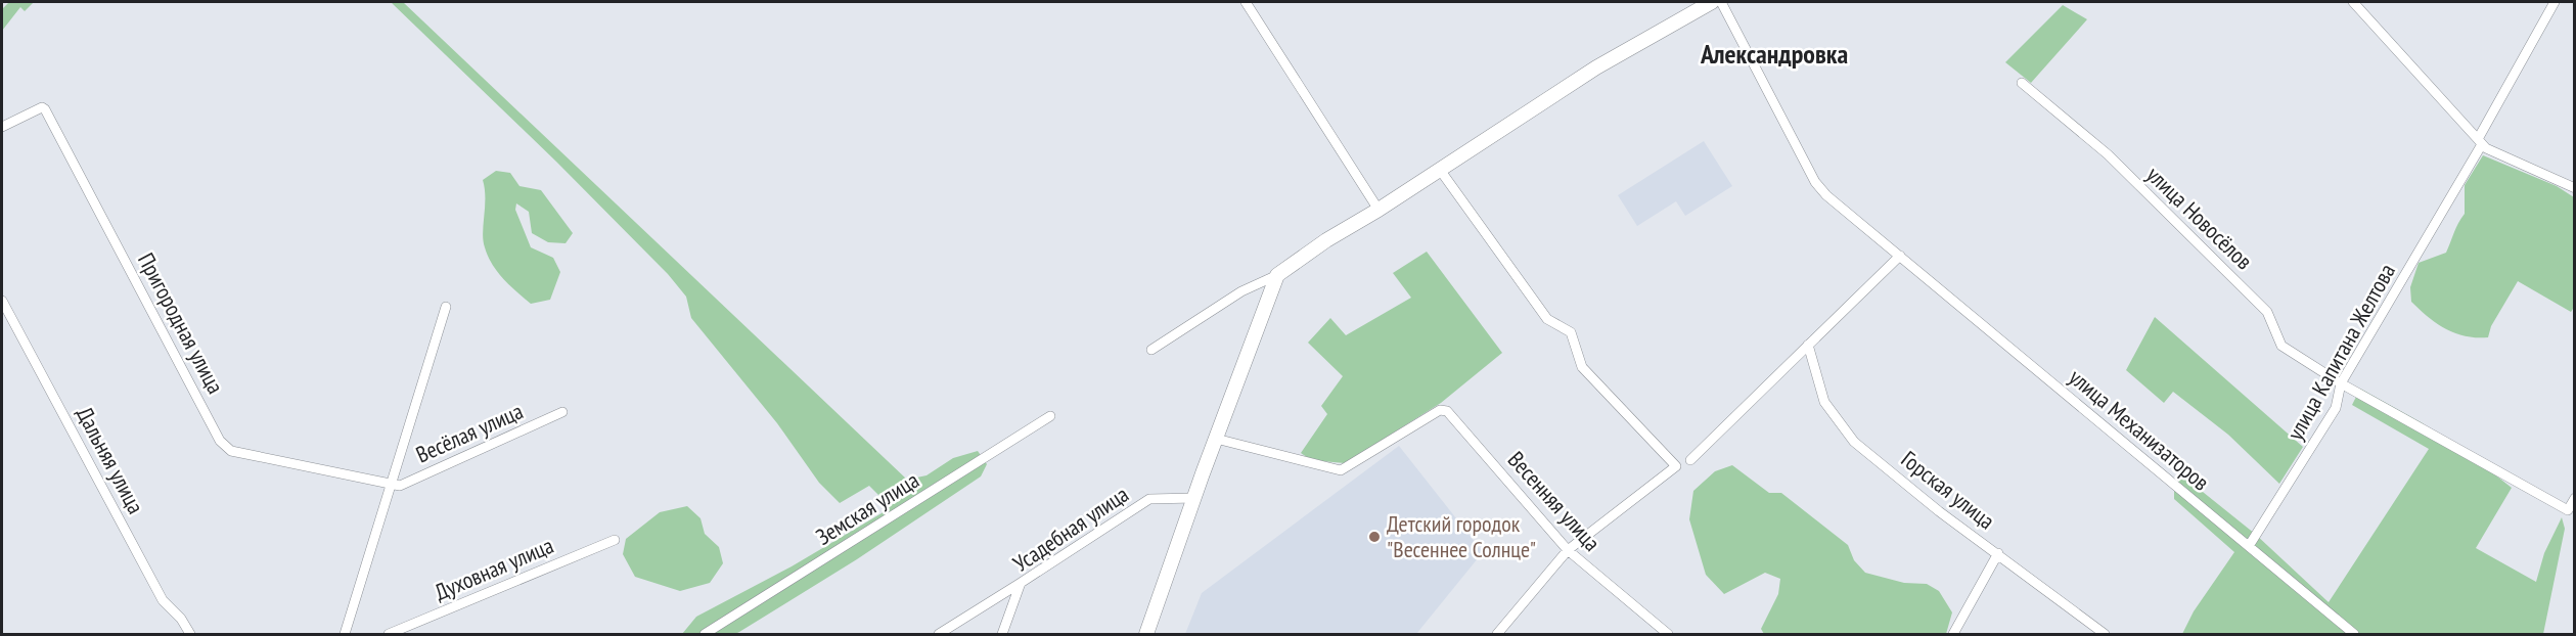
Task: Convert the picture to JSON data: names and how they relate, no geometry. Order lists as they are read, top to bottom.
{
  "streets": {
    "street": [
      "улица Новосёлов",
      "Пригородная улица",
      "улица Капитана Желтова",
      "улица Механизаторов",
      "Весёлая улица",
      "Дальняя улица",
      "Горская улица",
      "Весенняя улица",
      "Земская улица",
      "Усадебная улица",
      "Духовная улица"
    ]
  },
  "crossings": [
    ["улица Новосёлов", "улица Капитана Желтова"],
    ["Пригородная улица", "Весёлая улица"],
    ["улица Капитана Желтова", "улица Механизаторов"]
  ],
  "districts": ["Александровка"],
  "places": ["Детский городок \"Весеннее Солнце\""]
}
